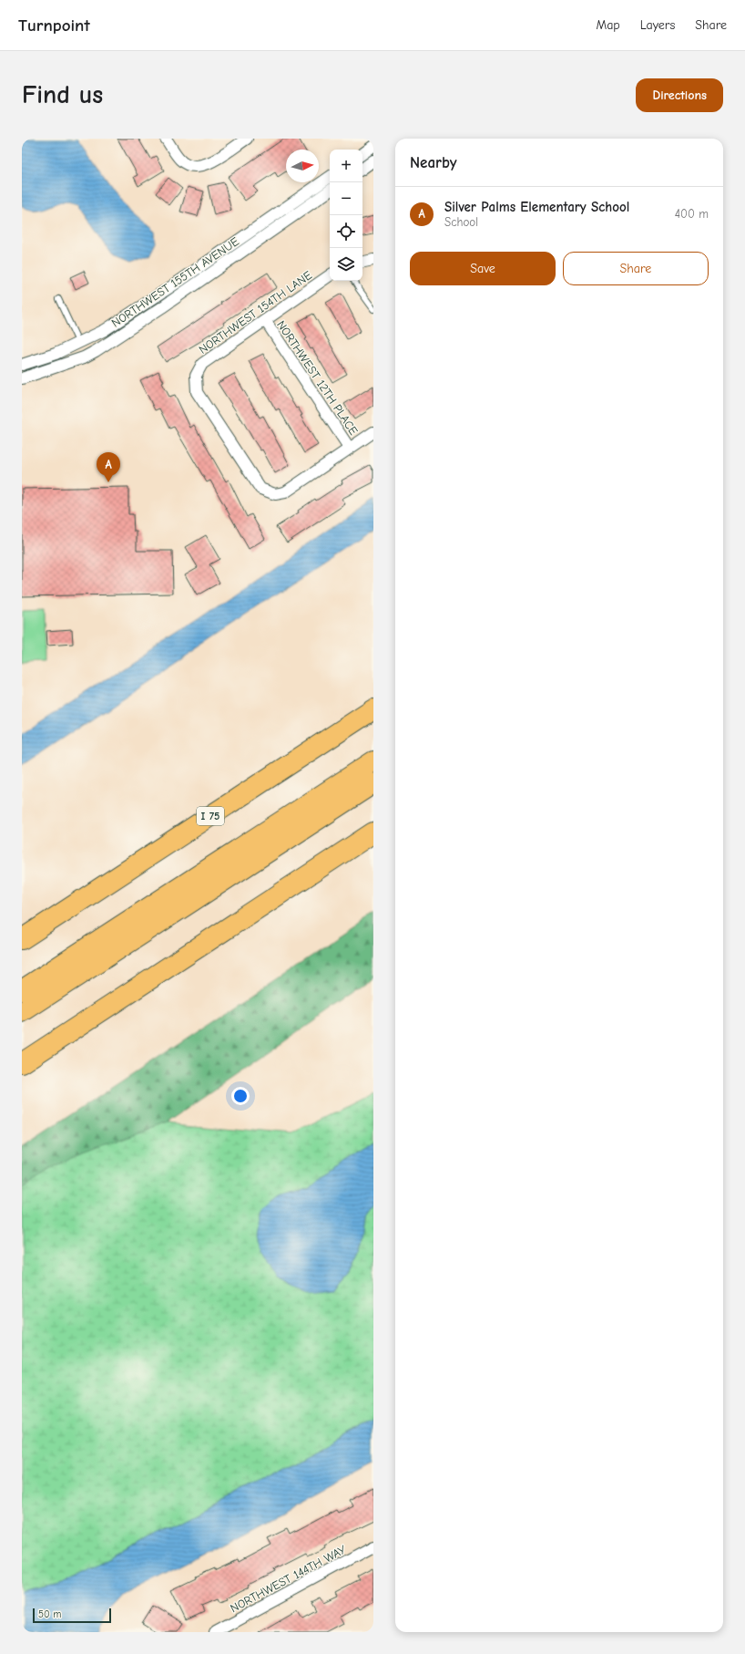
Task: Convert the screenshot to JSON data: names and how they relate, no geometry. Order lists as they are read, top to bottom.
{
  "streets": {
    "highway": ["I 75"],
    "street": [
      "NORTHWEST 155TH AVENUE",
      "NORTHWEST 154TH LANE",
      "NORTHWEST 12TH PLACE",
      "NORTHWEST 144TH WAY"
    ]
  },
  "crossings": [
    ["NORTHWEST 154TH LANE", "NORTHWEST 12TH PLACE"]
  ],
  "scale_bar": "50 m",
  "north": "right",
  "page": {
    "header": "Turnpoint",
    "nav": ["Map", "Layers", "Share"],
    "buttons": [
      "Directions",
      ["Save", "Share"]
    ],
    "title": "Find us",
    "heading": "Nearby",
    "map_buttons": ["+", "−"],
    "list": [
      {
        "mark": "A",
        "name": "Silver Palms Elementary School",
        "note": "School",
        "value": "400 m"
      }
    ],
    "pins": "A",
    "scale": "50 m"
  }
}
